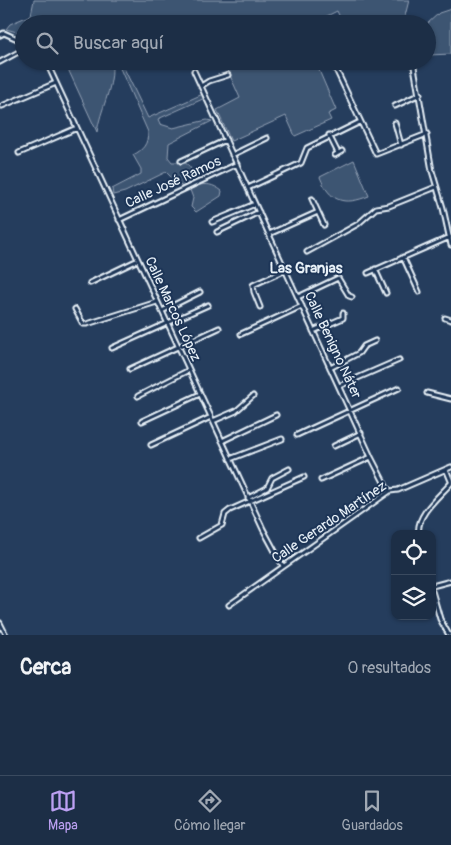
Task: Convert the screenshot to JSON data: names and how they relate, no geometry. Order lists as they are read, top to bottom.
{
  "streets": {
    "street": [
      "Calle José Ramos",
      "Calle Marcos López",
      "Calle Benigno Náter",
      "Calle Gerardo Martínez"
    ]
  },
  "crossings": [
    ["Calle José Ramos", "Calle Marcos López"],
    ["Calle José Ramos", "Calle Benigno Náter"],
    ["Calle Marcos López", "Calle Gerardo Martínez"],
    ["Calle Benigno Náter", "Calle Gerardo Martínez"]
  ],
  "districts": ["Las Granjas"],
  "page": {
    "search": "Buscar aquí",
    "heading": ["Cerca", "0 resultados"],
    "nav": ["Mapa", "Cómo llegar", "Guardados"]
  }
}
